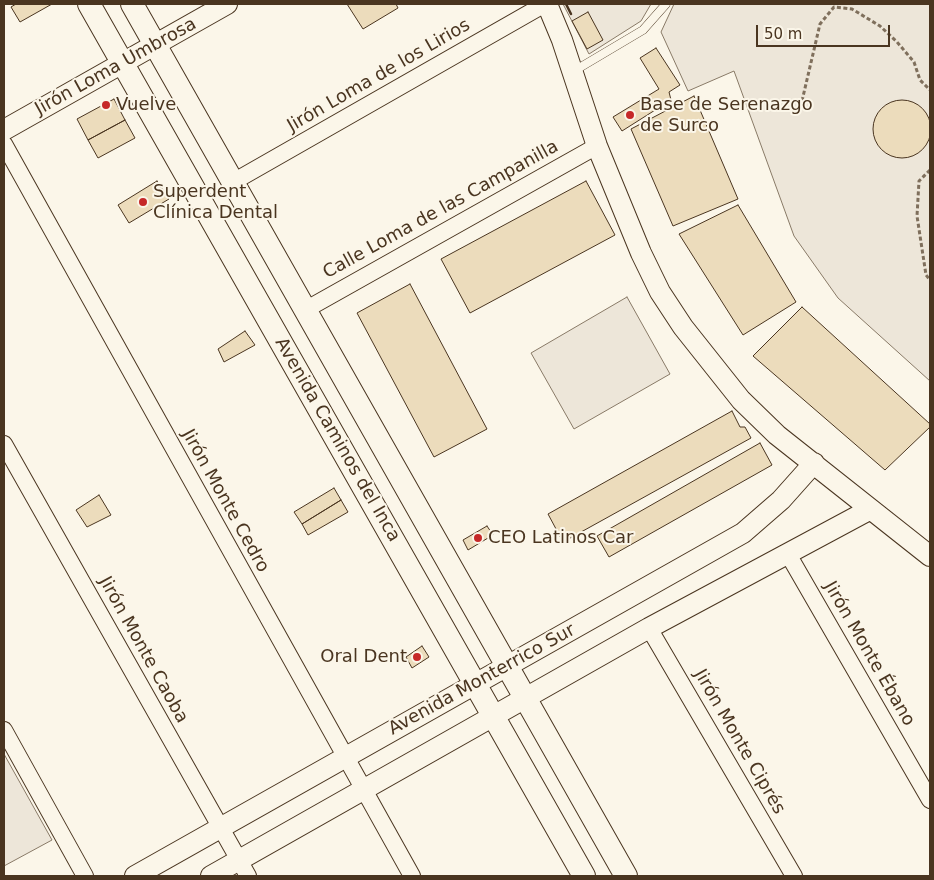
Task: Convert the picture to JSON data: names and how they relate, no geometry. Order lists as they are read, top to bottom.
{
  "streets": {
    "main road": ["Avenida Caminos del Inca"],
    "street": [
      "Jirón Loma Umbrosa",
      "Jirón Loma de los Lirios",
      "Calle Loma de las Campanilla",
      "Jirón Monte Cedro",
      "Jirón Monte Caoba",
      "Jirón Monte Ébano",
      "Avenida Monterrico Sur",
      "Jirón Monte Ciprés"
    ]
  },
  "crossings": [
    ["Jirón Loma Umbrosa", "Avenida Caminos del Inca"],
    ["Jirón Loma de los Lirios", "Avenida Caminos del Inca"],
    ["Calle Loma de las Campanilla", "Avenida Caminos del Inca"],
    ["Avenida Caminos del Inca", "Avenida Monterrico Sur"],
    ["Jirón Monte Cedro", "Avenida Monterrico Sur"],
    ["Jirón Monte Caoba", "Avenida Monterrico Sur"],
    ["Jirón Monte Ébano", "Avenida Monterrico Sur"],
    ["Avenida Monterrico Sur", "Jirón Monte Ciprés"]
  ],
  "places": [
    "Vuelve",
    "Base de Serenazgo de Surco",
    "Superdent Clínica Dental",
    "CEO Latinos Car",
    "Oral Dent"
  ],
  "scale_bar": "50 m"
}
